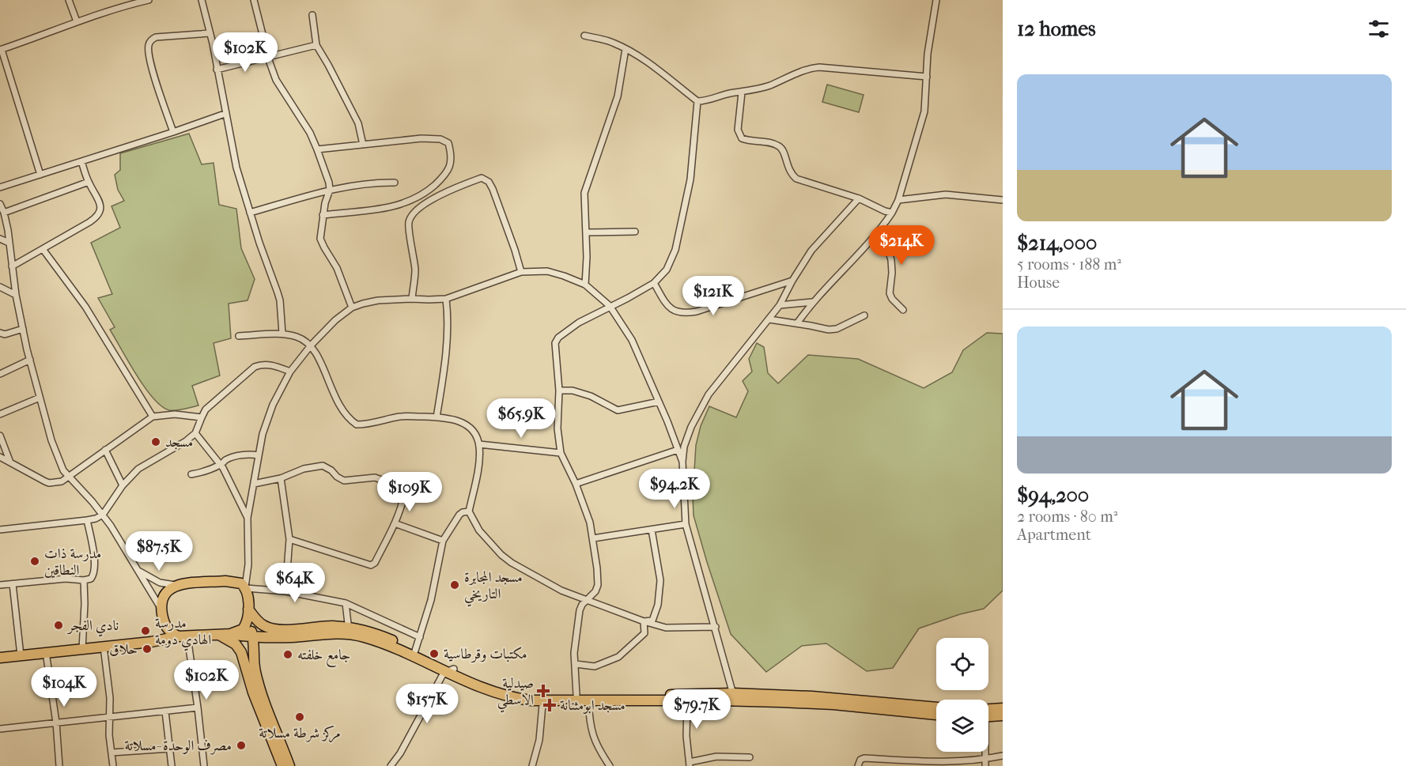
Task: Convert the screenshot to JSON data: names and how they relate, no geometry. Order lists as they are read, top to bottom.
{
  "places": {
    "other": [
      "مسجد",
      "مدرسة ذات النطاقين",
      "مسجد المجابرة التاريخي",
      "نادي الفجر",
      "مدرسة الهادي دومة",
      "حلاق",
      "مكتبات وقرطاسية",
      "جامع خلفته",
      "مركز شرطة مسلاتة",
      "مصرف الوحدة -مسلاتة"
    ],
    "health": ["صيدلية الاسطي", "مسجد ابومثنانة"]
  },
  "page": {
    "heading": "12 homes",
    "price": [
      "$102K",
      "$214K",
      "$121K",
      "$65.9K",
      "$94.2K",
      "$109K",
      "$87.5K",
      "$64K",
      "$102K",
      "$104K",
      "$157K",
      "$79.7K"
    ],
    "list": [
      {
        "name": "$214,000",
        "note": "5 rooms · 188 m² · House"
      },
      {
        "name": "$94,200",
        "note": "2 rooms · 80 m² · Apartment"
      }
    ]
  }
}
